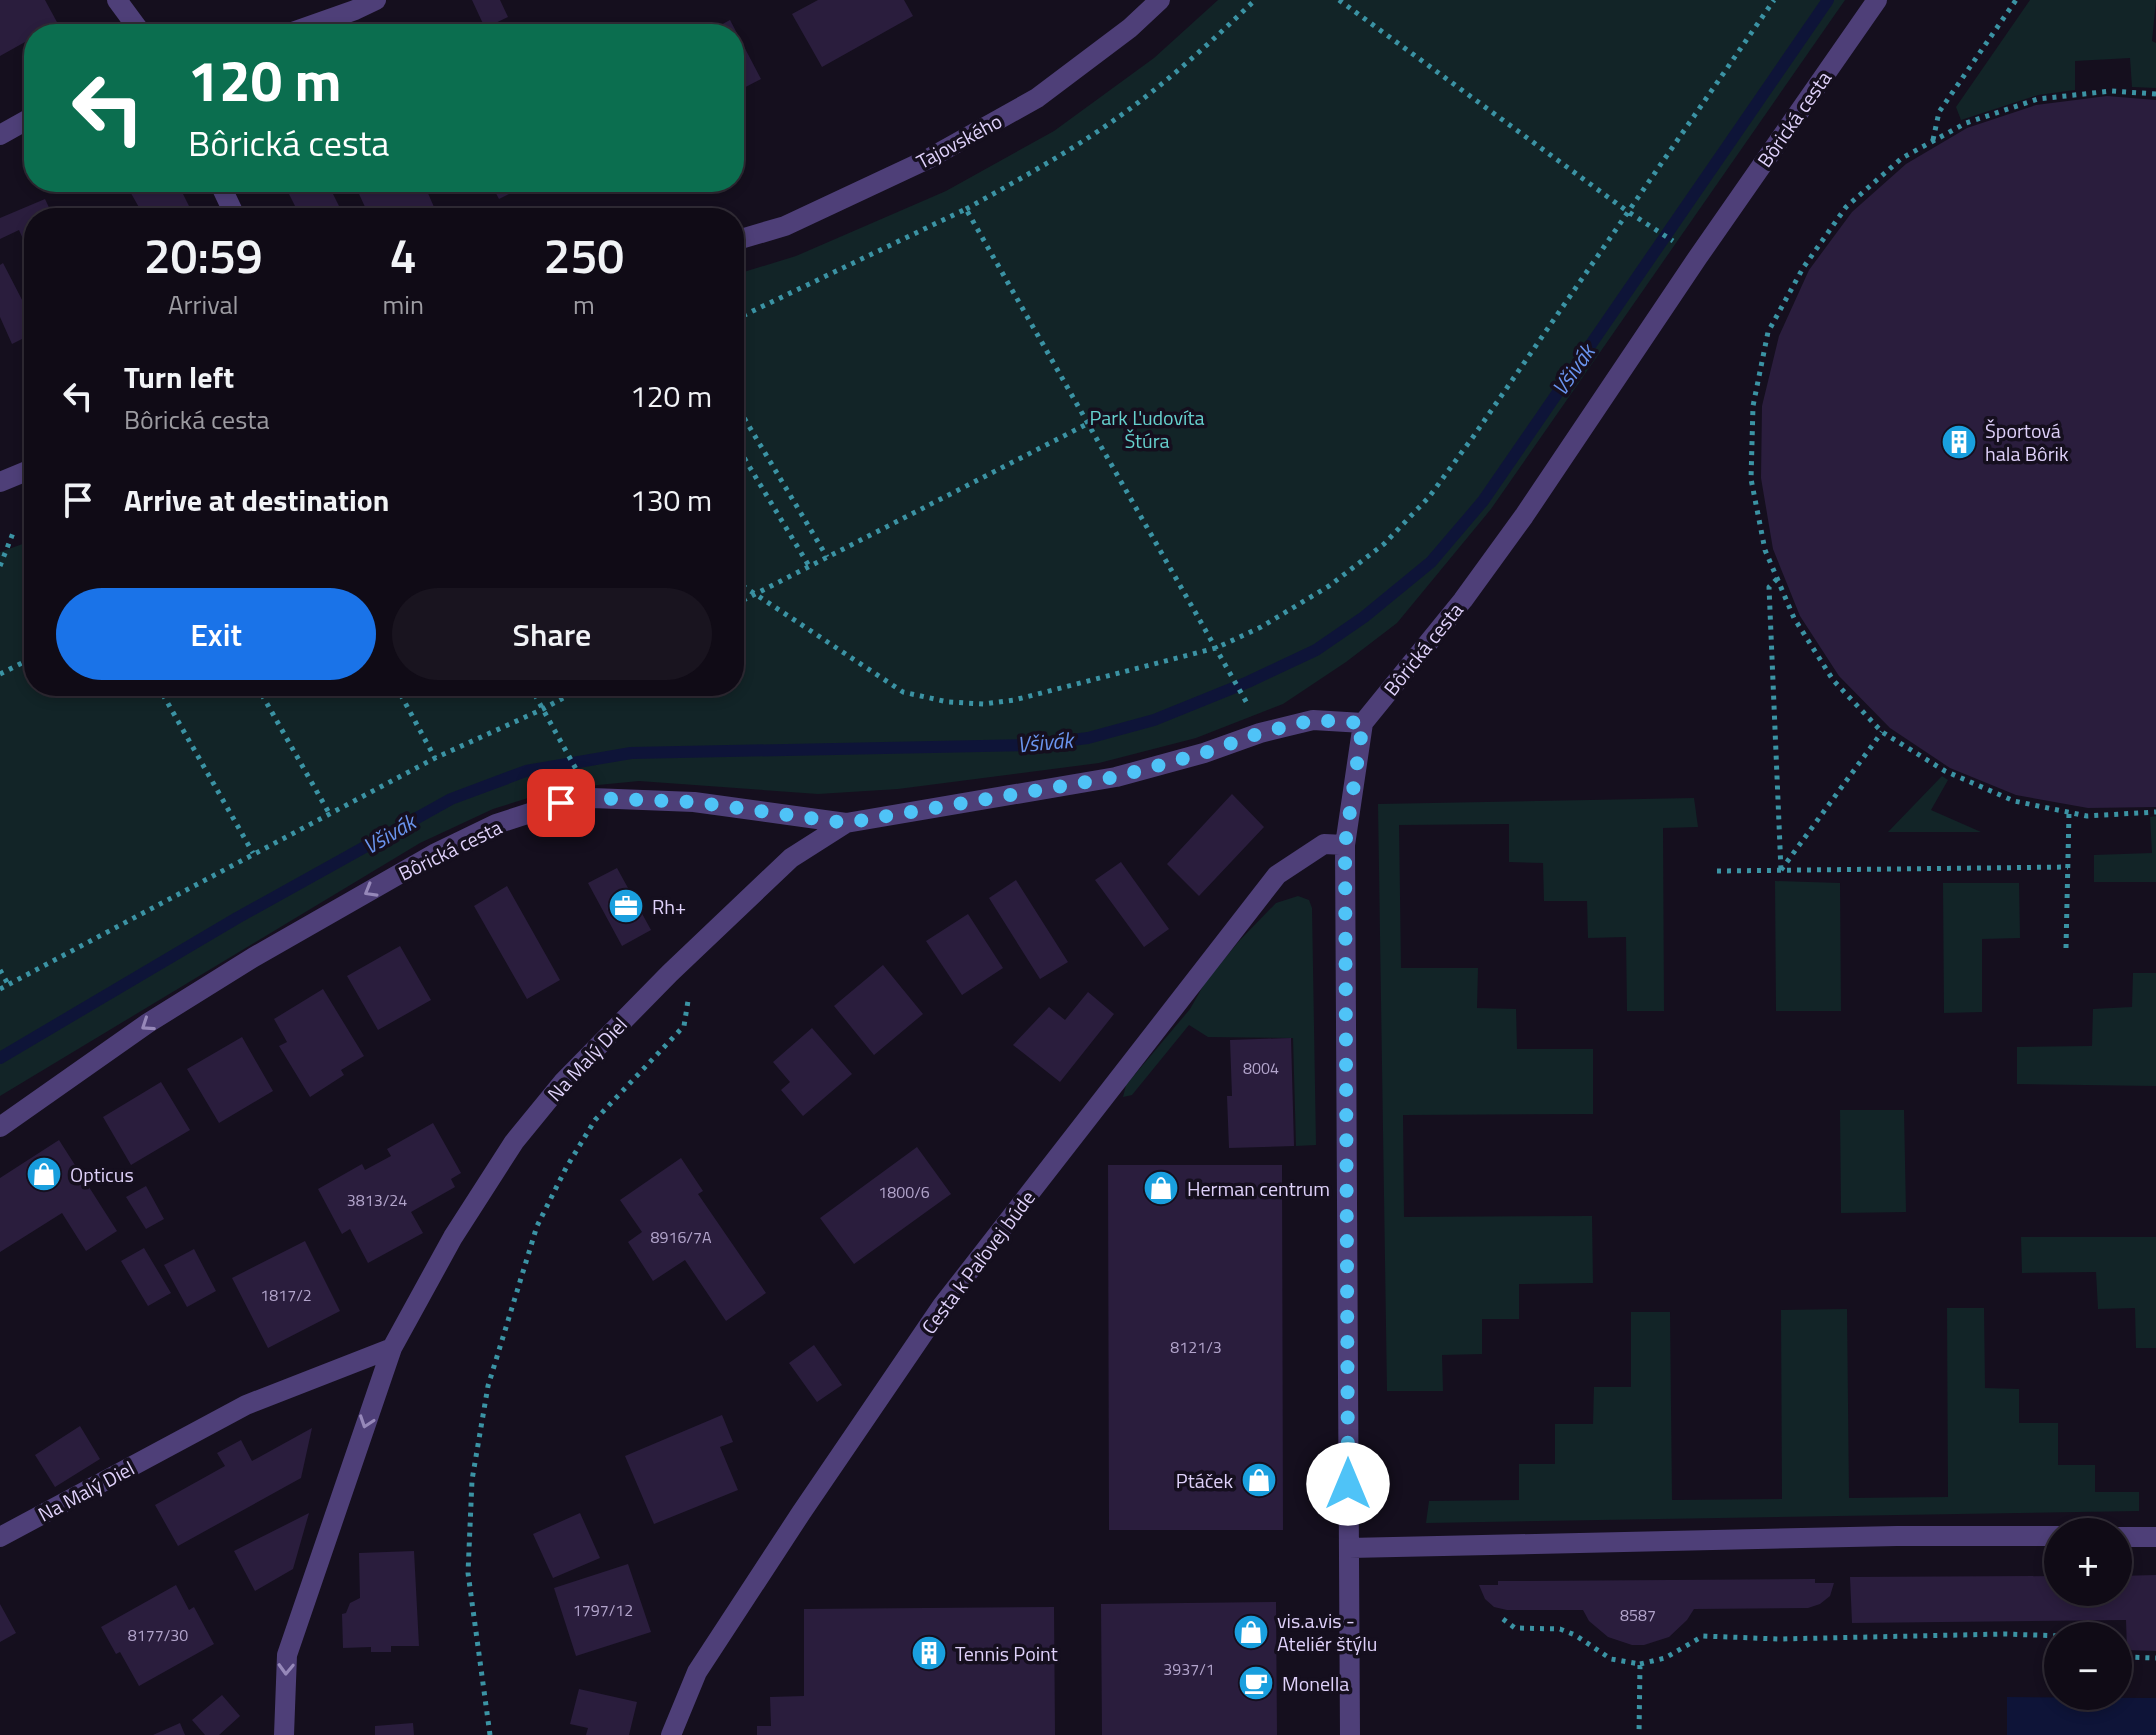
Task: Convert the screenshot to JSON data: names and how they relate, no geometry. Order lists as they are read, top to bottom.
{
  "streets": {
    "street": [
      "Bôrická cesta",
      "Tajovského",
      "Na Malý Diel",
      "Cesta k Paľovej búde"
    ]
  },
  "crossings": [
    ["Bôrická cesta", "Na Malý Diel"]
  ],
  "one_way": ["Bôrická cesta"],
  "water": ["Všivák"],
  "parks": ["Park Ľudovíta Štúra"],
  "places": {
    "building": ["Športová hala Bôrik", "Tennis Point"],
    "office": ["Rh+"],
    "shop": [
      "Opticus",
      "Herman centrum",
      "Ptáček",
      "vis.a.vis - Ateliér štýlu"
    ],
    "cafe": ["Monella"]
  },
  "house_numbers": [
    "8004",
    "1800/6",
    "3813/24",
    "8916/7A",
    "1817/2",
    "8121/3",
    "1797/12",
    "8587",
    "8177/30",
    "3937/1"
  ],
  "page": {
    "turn": ["120 m", "Bôrická cesta"],
    "eta": [
      "20:59",
      "Arrival",
      "4",
      "min",
      "250",
      "m"
    ],
    "list": [
      {
        "name": "Turn left",
        "note": "Bôrická cesta",
        "value": "120 m"
      },
      {
        "name": "Arrive at destination",
        "value": "130 m"
      }
    ],
    "buttons": ["Exit", "Share"],
    "map_buttons": ["+", "−"]
  }
}
